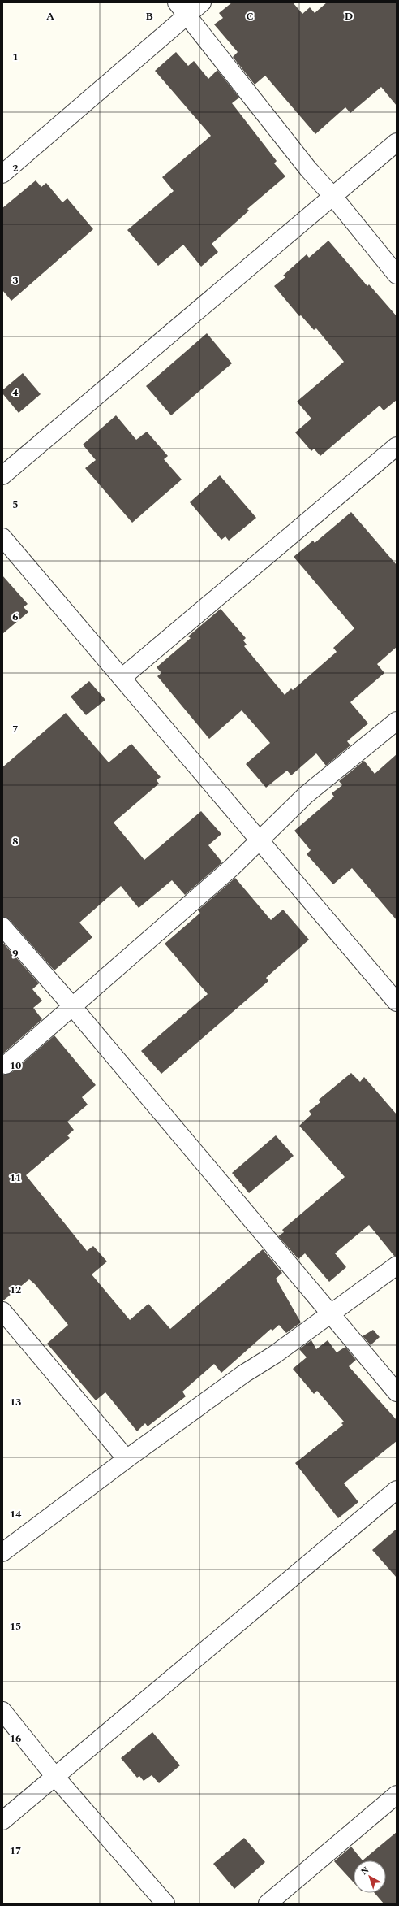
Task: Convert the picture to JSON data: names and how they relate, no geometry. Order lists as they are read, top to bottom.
{
  "north": "top left",
  "grid": {
    "columns": [
      "A",
      "B",
      "C",
      "D"
    ],
    "rows": [
      "1",
      "2",
      "3",
      "4",
      "5",
      "6",
      "7",
      "8",
      "9",
      "10",
      "11",
      "12",
      "13",
      "14",
      "15",
      "16",
      "17"
    ]
  }
}
